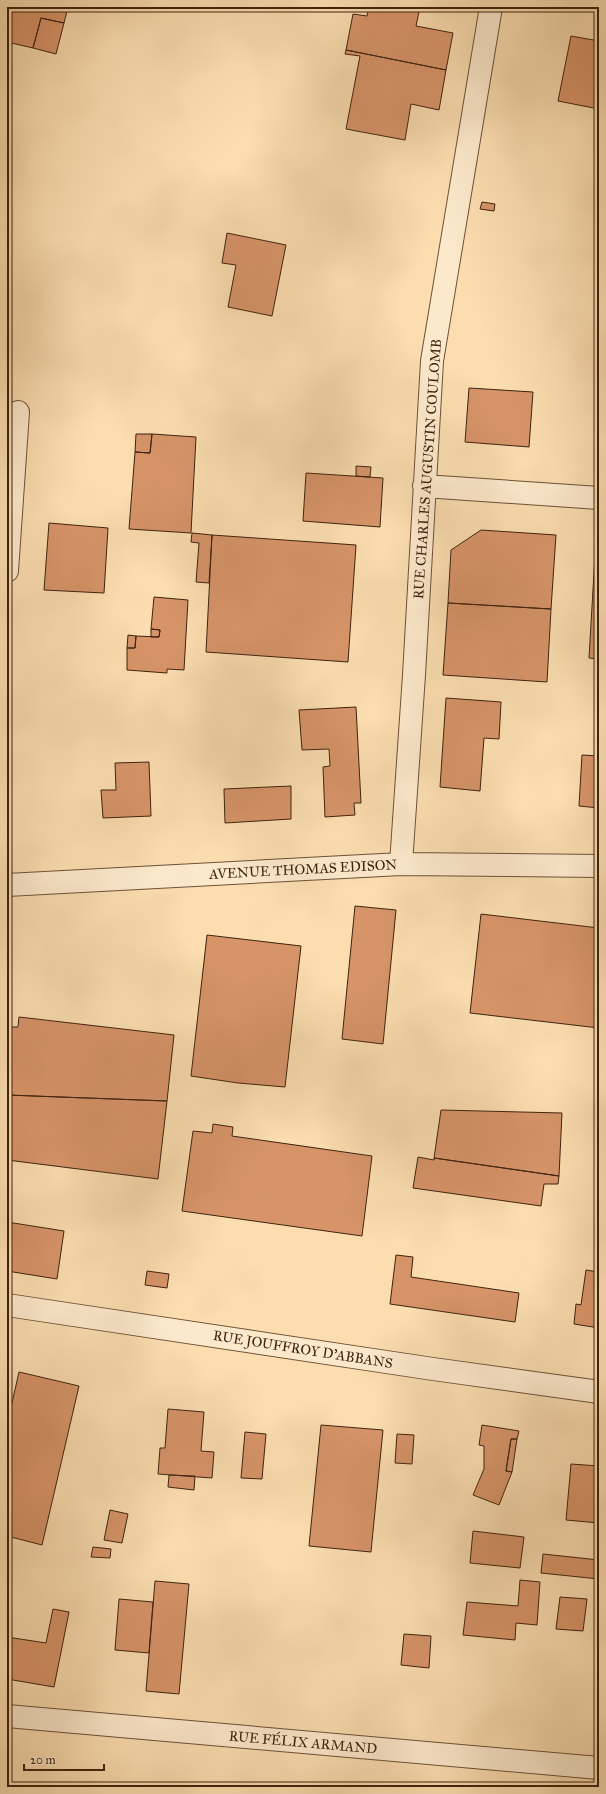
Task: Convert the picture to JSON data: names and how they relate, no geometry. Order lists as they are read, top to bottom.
{
  "streets": {
    "street": [
      "RUE CHARLES AUGUSTIN COULOMB",
      "AVENUE THOMAS EDISON",
      "RUE JOUFFROY D'ABBANS",
      "RUE FÉLIX ARMAND"
    ]
  },
  "crossings": [
    ["RUE CHARLES AUGUSTIN COULOMB", "AVENUE THOMAS EDISON"]
  ],
  "scale_bar": "20 m"
}
